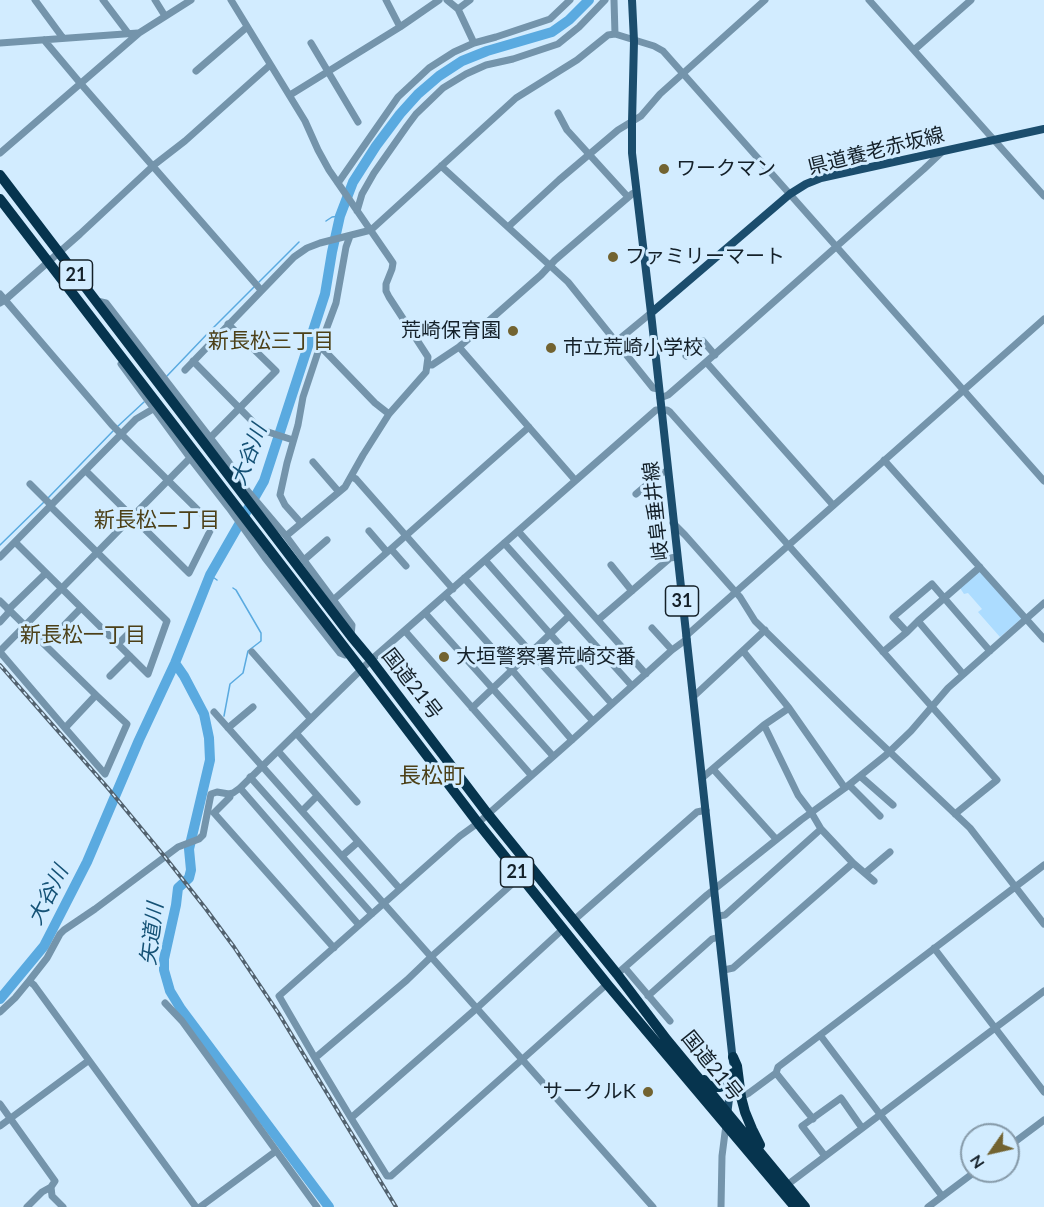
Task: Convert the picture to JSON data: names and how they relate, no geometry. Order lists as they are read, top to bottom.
{
  "streets": {
    "highway": ["21", "国道21号"],
    "main road": ["県道養老赤坂線", "岐阜垂井線", "31"]
  },
  "crossings": [
    ["県道養老赤坂線", "岐阜垂井線"],
    ["21", "岐阜垂井線"],
    ["21", "国道21号"],
    ["岐阜垂井線", "国道21号"]
  ],
  "districts": [
    "新長松三丁目",
    "新長松二丁目",
    "新長松一丁目",
    "長松町"
  ],
  "water": ["大谷川", "矢道川"],
  "places": [
    "ワークマン",
    "ファミリーマート",
    "荒崎保育園",
    "市立荒崎小学校",
    "大垣警察署荒崎交番",
    "サークルK"
  ],
  "north": "bottom left"
}
